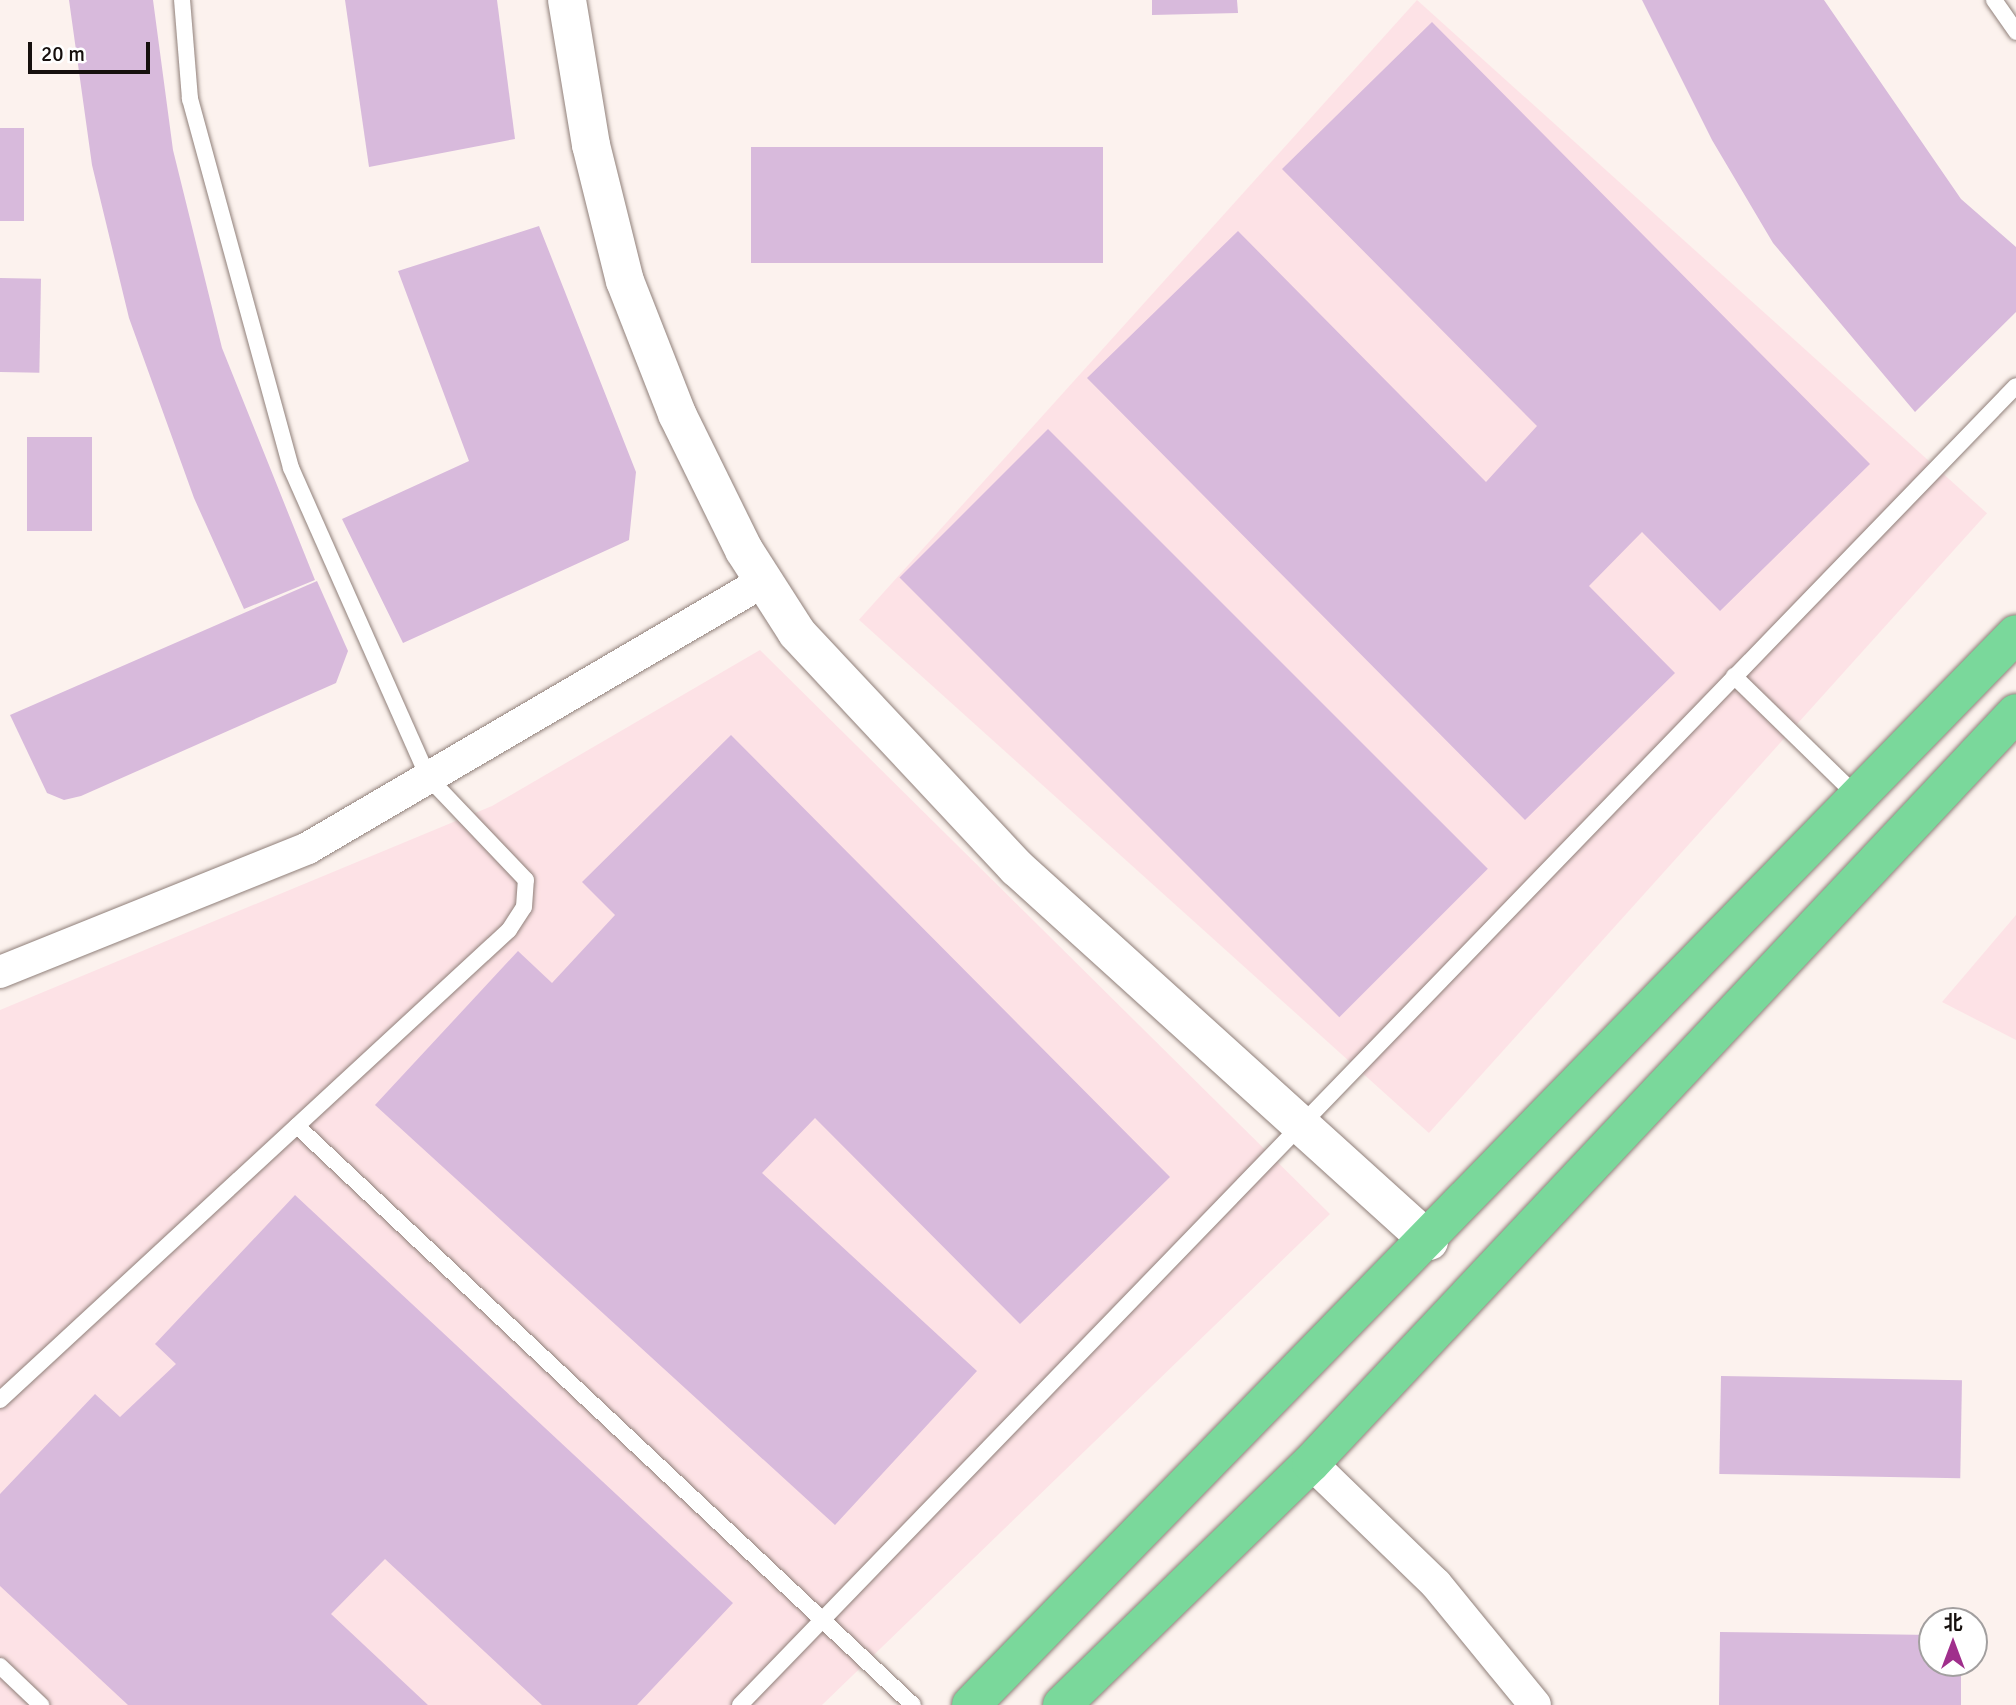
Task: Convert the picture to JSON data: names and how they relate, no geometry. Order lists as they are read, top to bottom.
{
  "scale_bar": "20 m",
  "north": "top"
}
